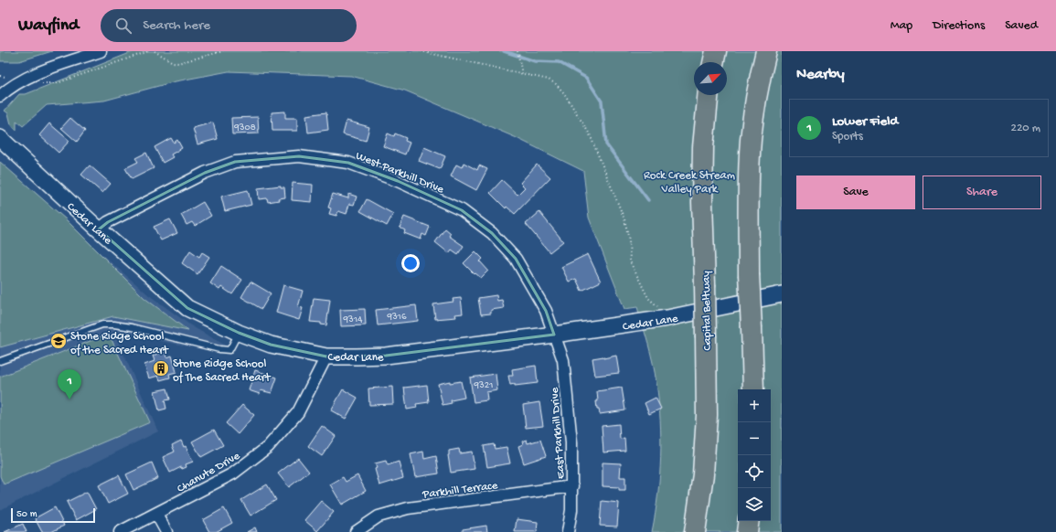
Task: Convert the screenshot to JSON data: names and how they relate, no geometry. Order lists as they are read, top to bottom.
{
  "streets": {
    "highway": ["Capital Beltway"],
    "street": [
      "West Parkhill Drive",
      "Cedar Lane",
      "East Parkhill Drive",
      "Chanute Drive",
      "Parkhill Terrace"
    ]
  },
  "crossings": [
    ["West Parkhill Drive", "Cedar Lane"],
    ["West Parkhill Drive", "East Parkhill Drive"],
    ["Cedar Lane", "East Parkhill Drive"],
    ["Cedar Lane", "Chanute Drive"],
    ["East Parkhill Drive", "Parkhill Terrace"]
  ],
  "parks": ["Rock Creek Stream Valley Park"],
  "places": {
    "school or university": ["Stone Ridge School of the Sacred Heart"],
    "building": ["Stone Ridge School of The Sacred Heart"]
  },
  "house_numbers": [
    "9308",
    "9316",
    "9314",
    "9321"
  ],
  "scale_bar": "50 m",
  "north": "top right",
  "page": {
    "header": "Wayfind",
    "search": "Search here",
    "nav": ["Map", "Directions", "Saved"],
    "heading": "Nearby",
    "list": [
      {
        "mark": "1",
        "name": "Lower Field",
        "note": "Sports",
        "value": "220 m"
      }
    ],
    "buttons": ["Save", "Share"],
    "pins": "1",
    "map_buttons": ["+", "−"],
    "scale": "50 m"
  }
}
